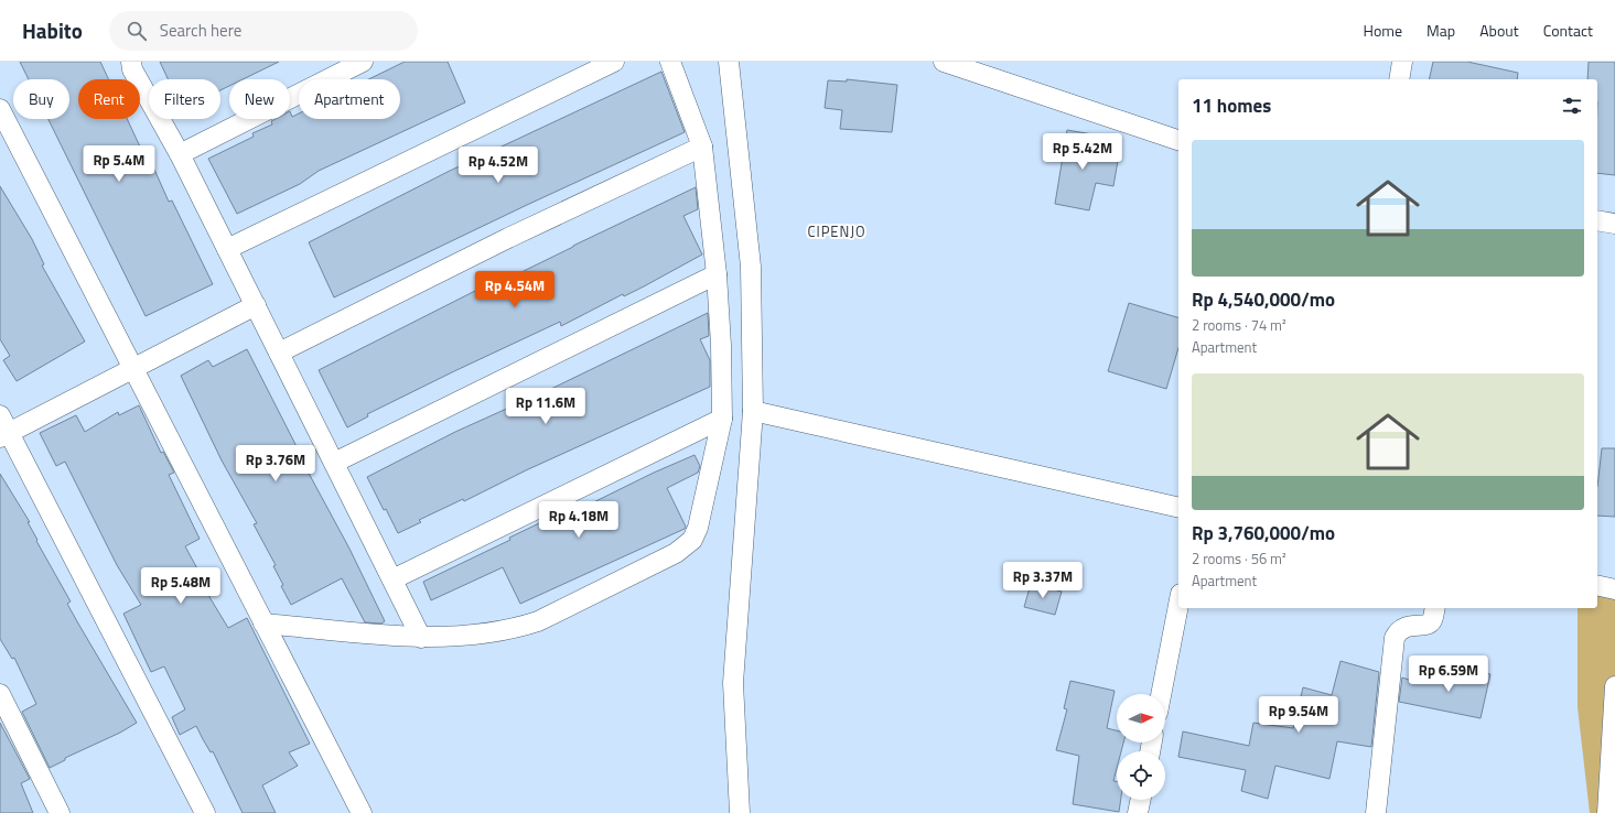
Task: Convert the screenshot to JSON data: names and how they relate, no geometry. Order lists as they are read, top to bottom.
{
  "districts": ["CIPENJO"],
  "north": "right",
  "page": {
    "header": "Habito",
    "search": "Search here",
    "nav": [
      "Home",
      "Map",
      "About",
      "Contact"
    ],
    "chip": [
      "Buy",
      "Rent",
      "Filters",
      "New",
      "Apartment"
    ],
    "heading": "11 homes",
    "list": [
      {
        "name": "Rp 4,540,000/mo",
        "note": "2 rooms · 74 m² · Apartment"
      },
      {
        "name": "Rp 3,760,000/mo",
        "note": "2 rooms · 56 m² · Apartment"
      }
    ],
    "price": [
      "Rp 5.42M",
      "Rp 5.4M",
      "Rp 4.52M",
      "Rp 4.54M",
      "Rp 11.6M",
      "Rp 3.76M",
      "Rp 4.18M",
      "Rp 3.37M",
      "Rp 5.48M",
      "Rp 6.59M",
      "Rp 9.54M"
    ]
  }
}
